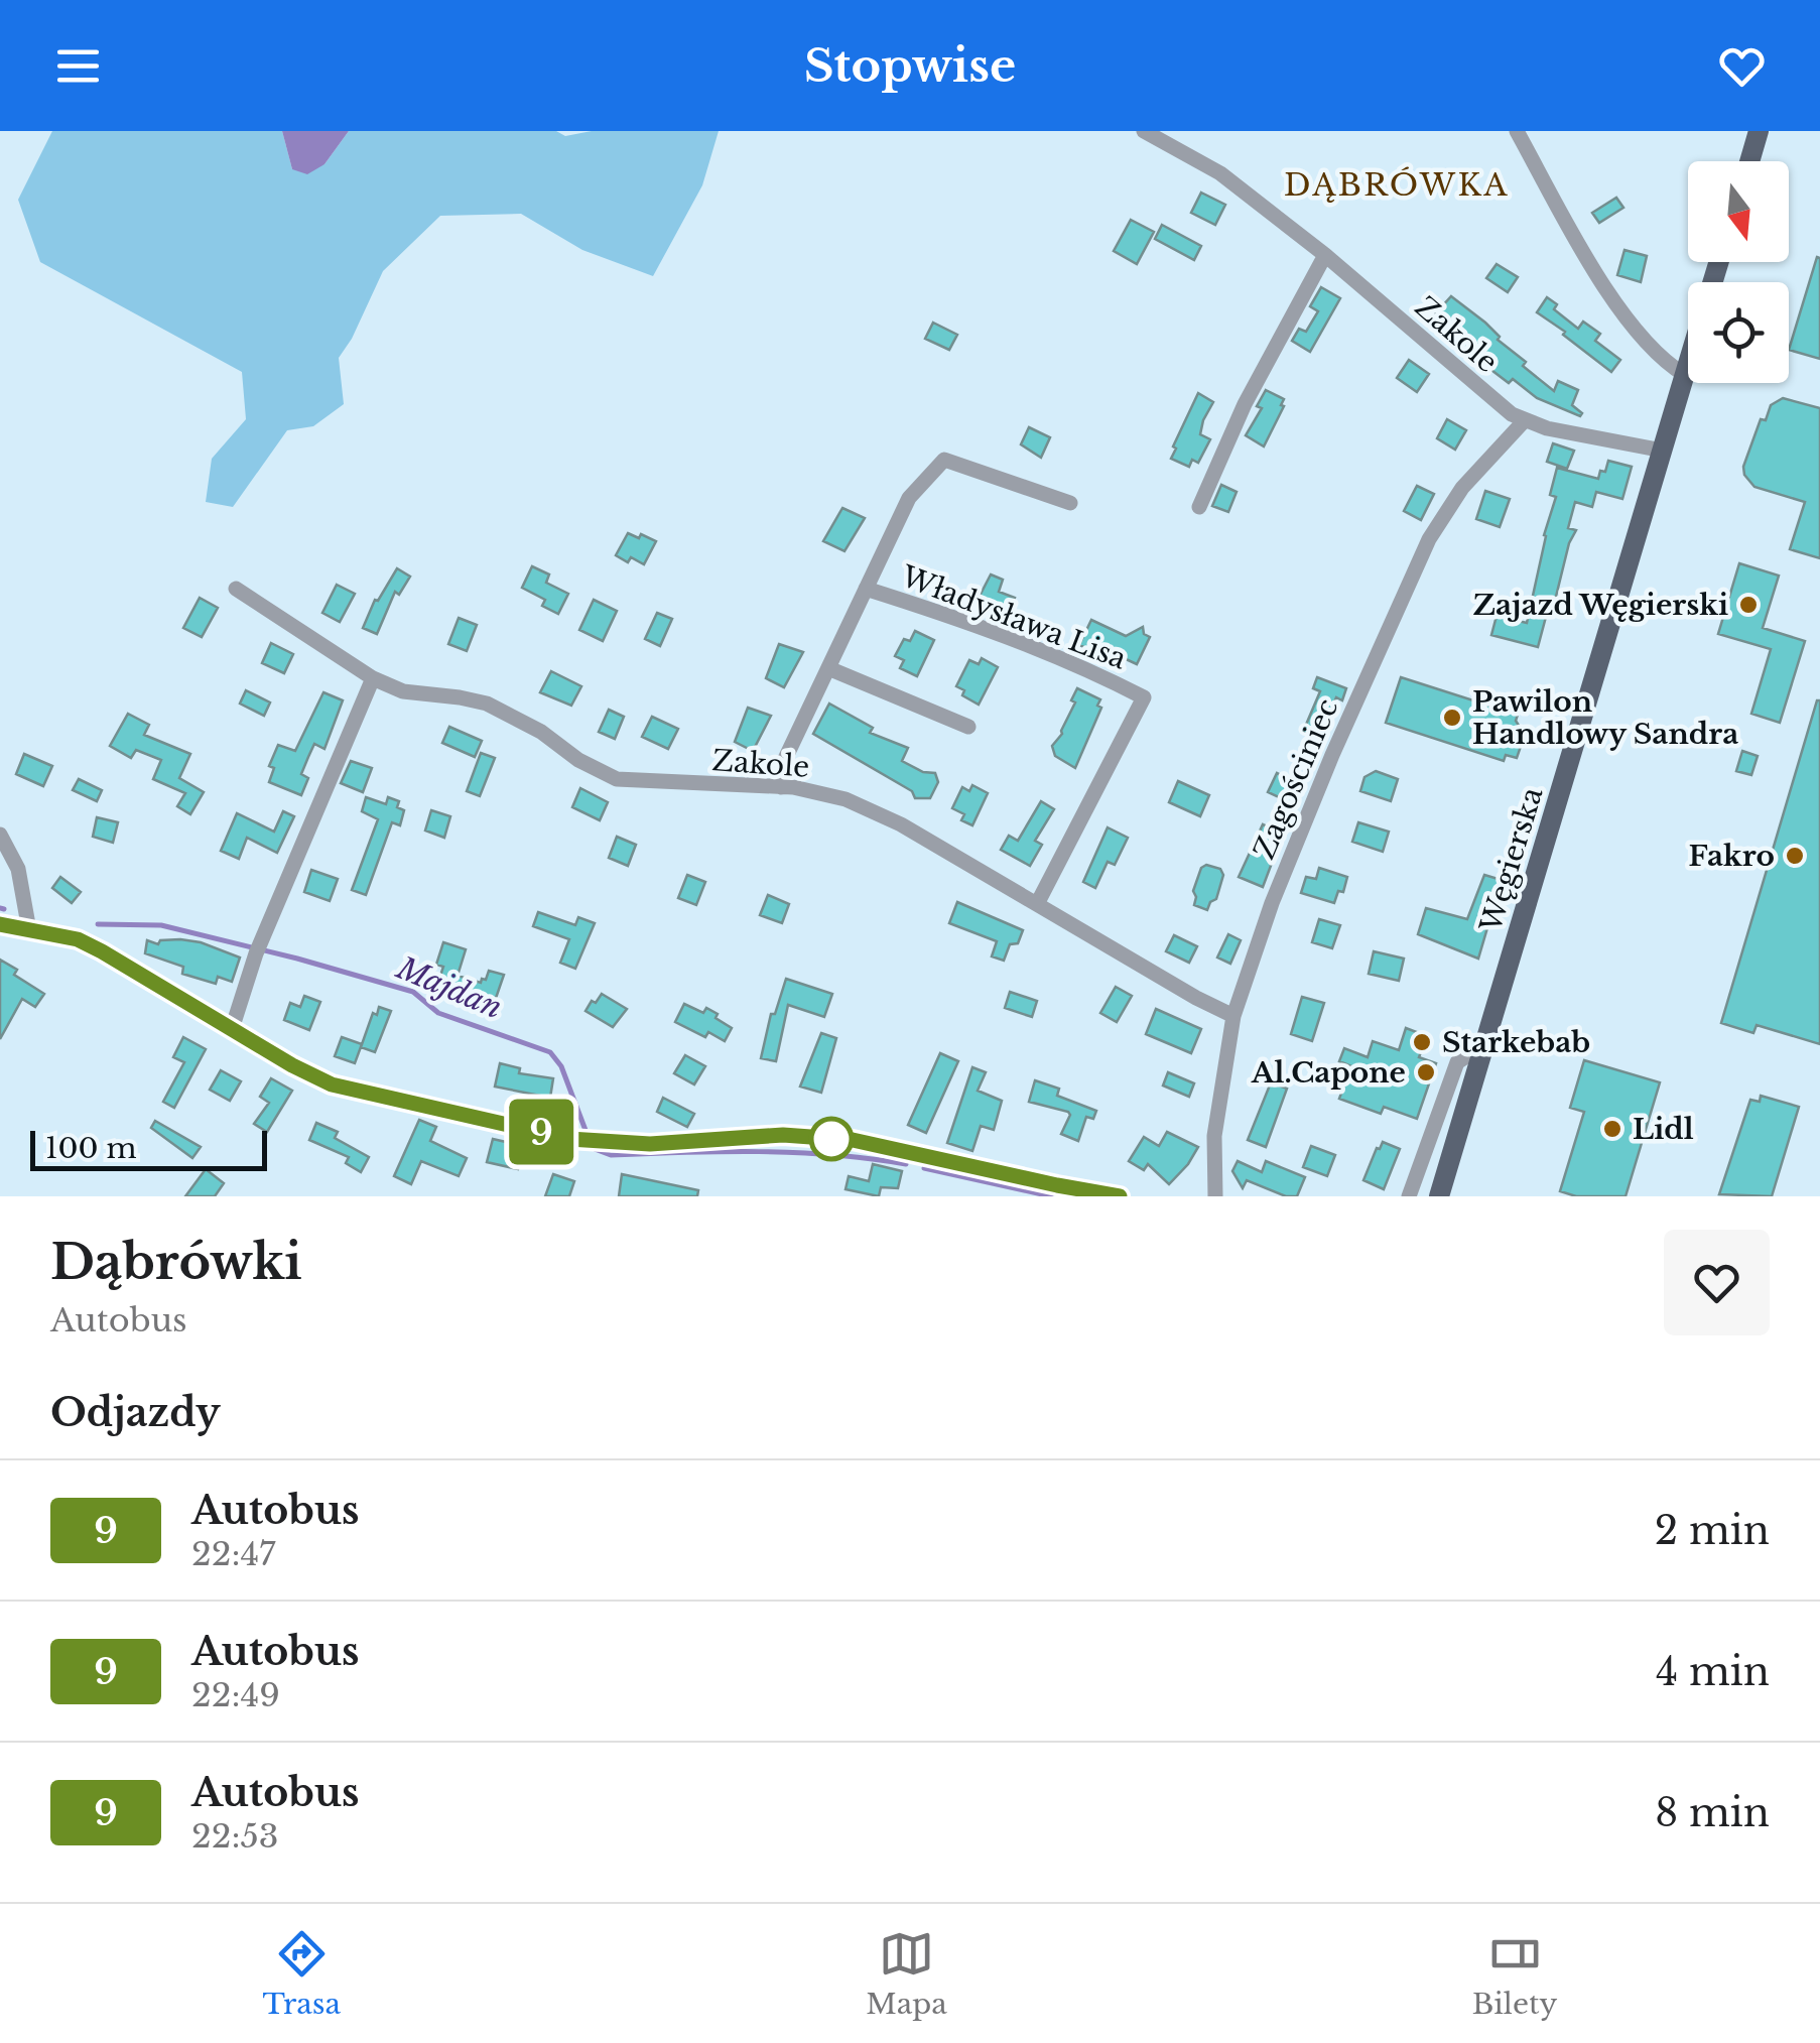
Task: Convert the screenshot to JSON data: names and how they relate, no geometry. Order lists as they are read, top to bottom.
{
  "streets": {
    "main road": ["Węgierska"],
    "street": ["Zakole", "Władysława Lisa", "Zagościniec"]
  },
  "crossings": [
    ["Zakole", "Władysława Lisa"],
    ["Zakole", "Zagościniec"],
    ["Zakole", "Węgierska"]
  ],
  "districts": ["DĄBRÓWKA"],
  "water": ["Majdan"],
  "places": [
    "Zajazd Węgierski",
    "Pawilon Handlowy Sandra",
    "Fakro",
    "Starkebab",
    "Al.Capone",
    "Lidl"
  ],
  "lines": ["bus line 9"],
  "scale_bar": "100 m",
  "north": "bottom",
  "page": {
    "header": "Stopwise",
    "on_map": "9",
    "scale": "100 m",
    "heading": [
      ["Dąbrówki", "Autobus"],
      "Odjazdy"
    ],
    "list": [
      {
        "mark": "9",
        "name": "Autobus",
        "note": "22:47",
        "value": "2 min"
      },
      {
        "mark": "9",
        "name": "Autobus",
        "note": "22:49",
        "value": "4 min"
      },
      {
        "mark": "9",
        "name": "Autobus",
        "note": "22:53",
        "value": "8 min"
      }
    ],
    "tabs": ["Trasa", "Mapa", "Bilety"]
  }
}
